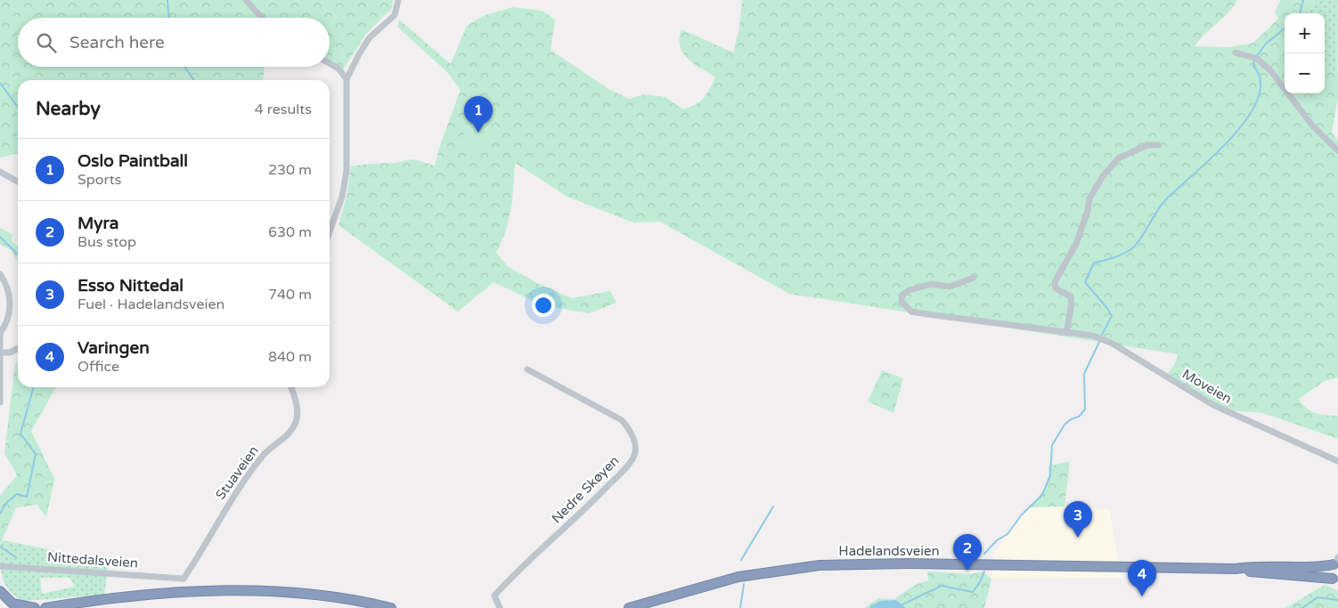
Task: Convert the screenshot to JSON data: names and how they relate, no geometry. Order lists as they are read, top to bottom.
{
  "streets": {
    "highway": ["Hadelandsveien"],
    "street": [
      "Moveien",
      "Stuaveien",
      "Nedre Skøyen",
      "Nittedalsveien"
    ]
  },
  "crossings": [
    ["Stuaveien", "Nittedalsveien"]
  ],
  "page": {
    "map_buttons": ["+", "−"],
    "search": "Search here",
    "heading": ["Nearby", "4 results"],
    "pins": [
      "1",
      "3",
      "2",
      "4"
    ],
    "list": [
      {
        "mark": "1",
        "name": "Oslo Paintball",
        "note": "Sports",
        "value": "230 m"
      },
      {
        "mark": "2",
        "name": "Myra",
        "note": "Bus stop",
        "value": "630 m"
      },
      {
        "mark": "3",
        "name": "Esso Nittedal",
        "note": "Fuel · Hadelandsveien",
        "value": "740 m"
      },
      {
        "mark": "4",
        "name": "Varingen",
        "note": "Office",
        "value": "840 m"
      }
    ]
  }
}
